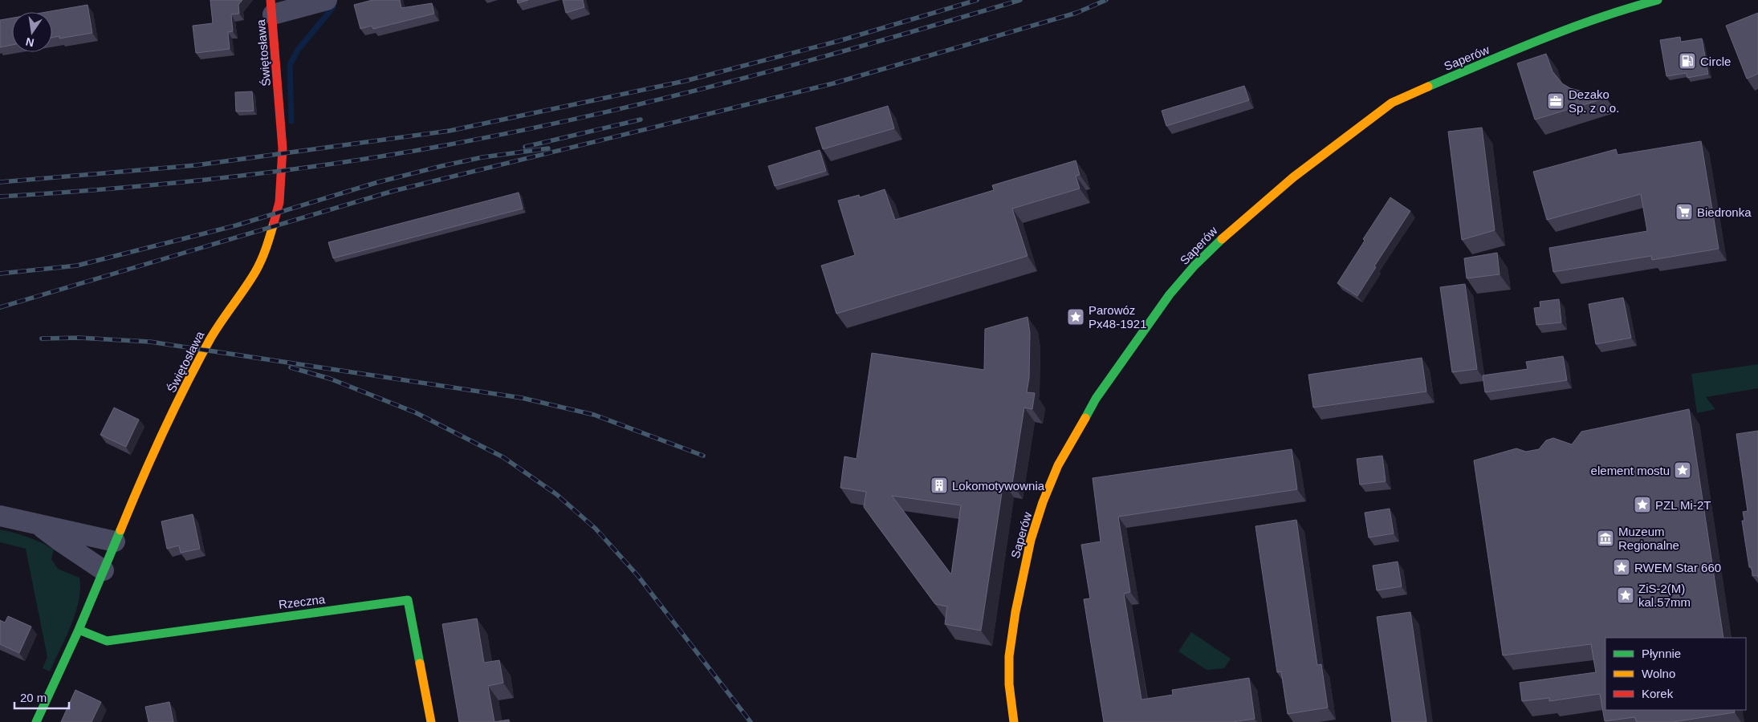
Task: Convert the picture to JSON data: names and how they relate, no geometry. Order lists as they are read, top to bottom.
{
  "streets": {
    "street": ["Świętosława", "Saperów", "Rzeczna"]
  },
  "crossings": [
    ["Świętosława", "Rzeczna"]
  ],
  "places": {
    "fuel station": ["Circle"],
    "office": ["Dezako Sp. z o.o."],
    "supermarket": ["Biedronka"],
    "place": [
      "Parowóz Px48-1921",
      "element mostu",
      "PZL Mi-2T",
      "RWEM Star 660",
      "ZiS-2(M) kal.57mm"
    ],
    "building": ["Lokomotywownia"],
    "museum": ["Muzeum Regionalne"]
  },
  "legend": ["Płynnie", "Wolno", "Korek"],
  "scale_bar": "20 m",
  "north": "bottom"
}
